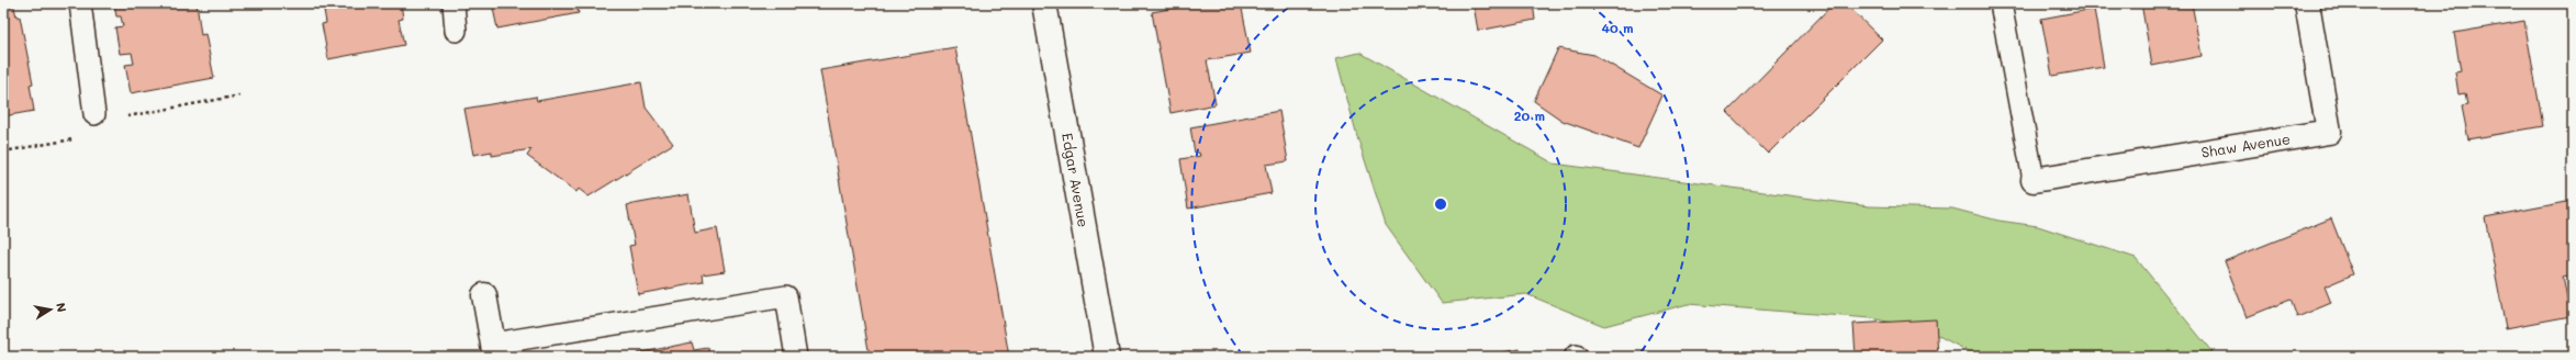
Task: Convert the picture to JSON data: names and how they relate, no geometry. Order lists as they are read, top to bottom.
{
  "streets": {
    "street": ["Shaw Avenue", "Edgar Avenue"]
  },
  "north": "right",
  "rings": ["40 m", "20 m"]
}
